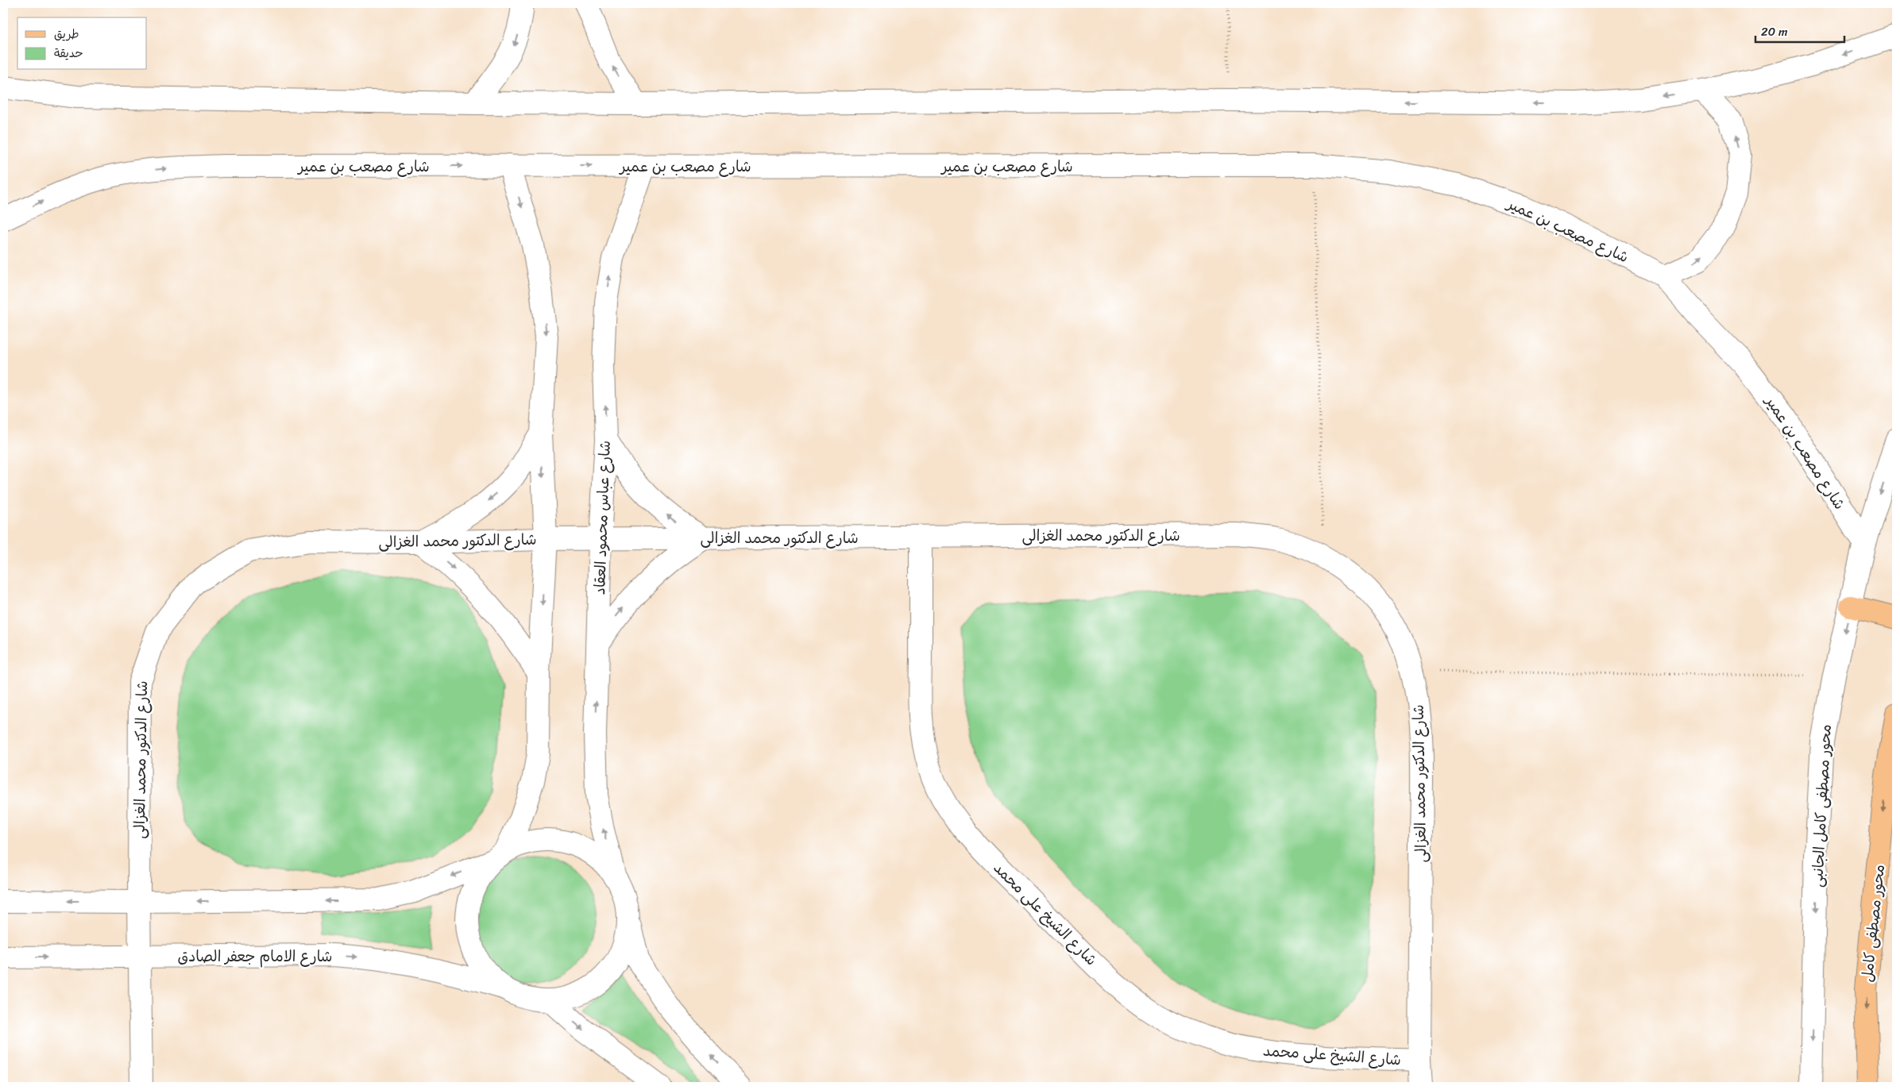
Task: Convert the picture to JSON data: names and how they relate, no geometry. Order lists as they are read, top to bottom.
{
  "streets": {
    "main road": ["محور مصطفى كامل"],
    "street": [
      "شارع مصعب بن عمير",
      "شارع عباس محمود العقاد",
      "شارع الدكتور محمد الغزالى",
      "محور مصطفى كامل الجانبى",
      "شارع الشيخ على محمد",
      "شارع الامام جعفر الصادق"
    ]
  },
  "crossings": [
    ["شارع مصعب بن عمير", "شارع عباس محمود العقاد"],
    ["شارع مصعب بن عمير", "محور مصطفى كامل الجانبى"],
    ["شارع عباس محمود العقاد", "شارع الدكتور محمد الغزالى"],
    ["شارع الدكتور محمد الغزالى", "شارع الشيخ على محمد"],
    ["شارع الدكتور محمد الغزالى", "شارع الامام جعفر الصادق"]
  ],
  "one_way": ["محور مصطفى كامل الجانبى", "محور مصطفى كامل"],
  "legend": ["طريق", "حديقة"],
  "scale_bar": "20 m"
}
